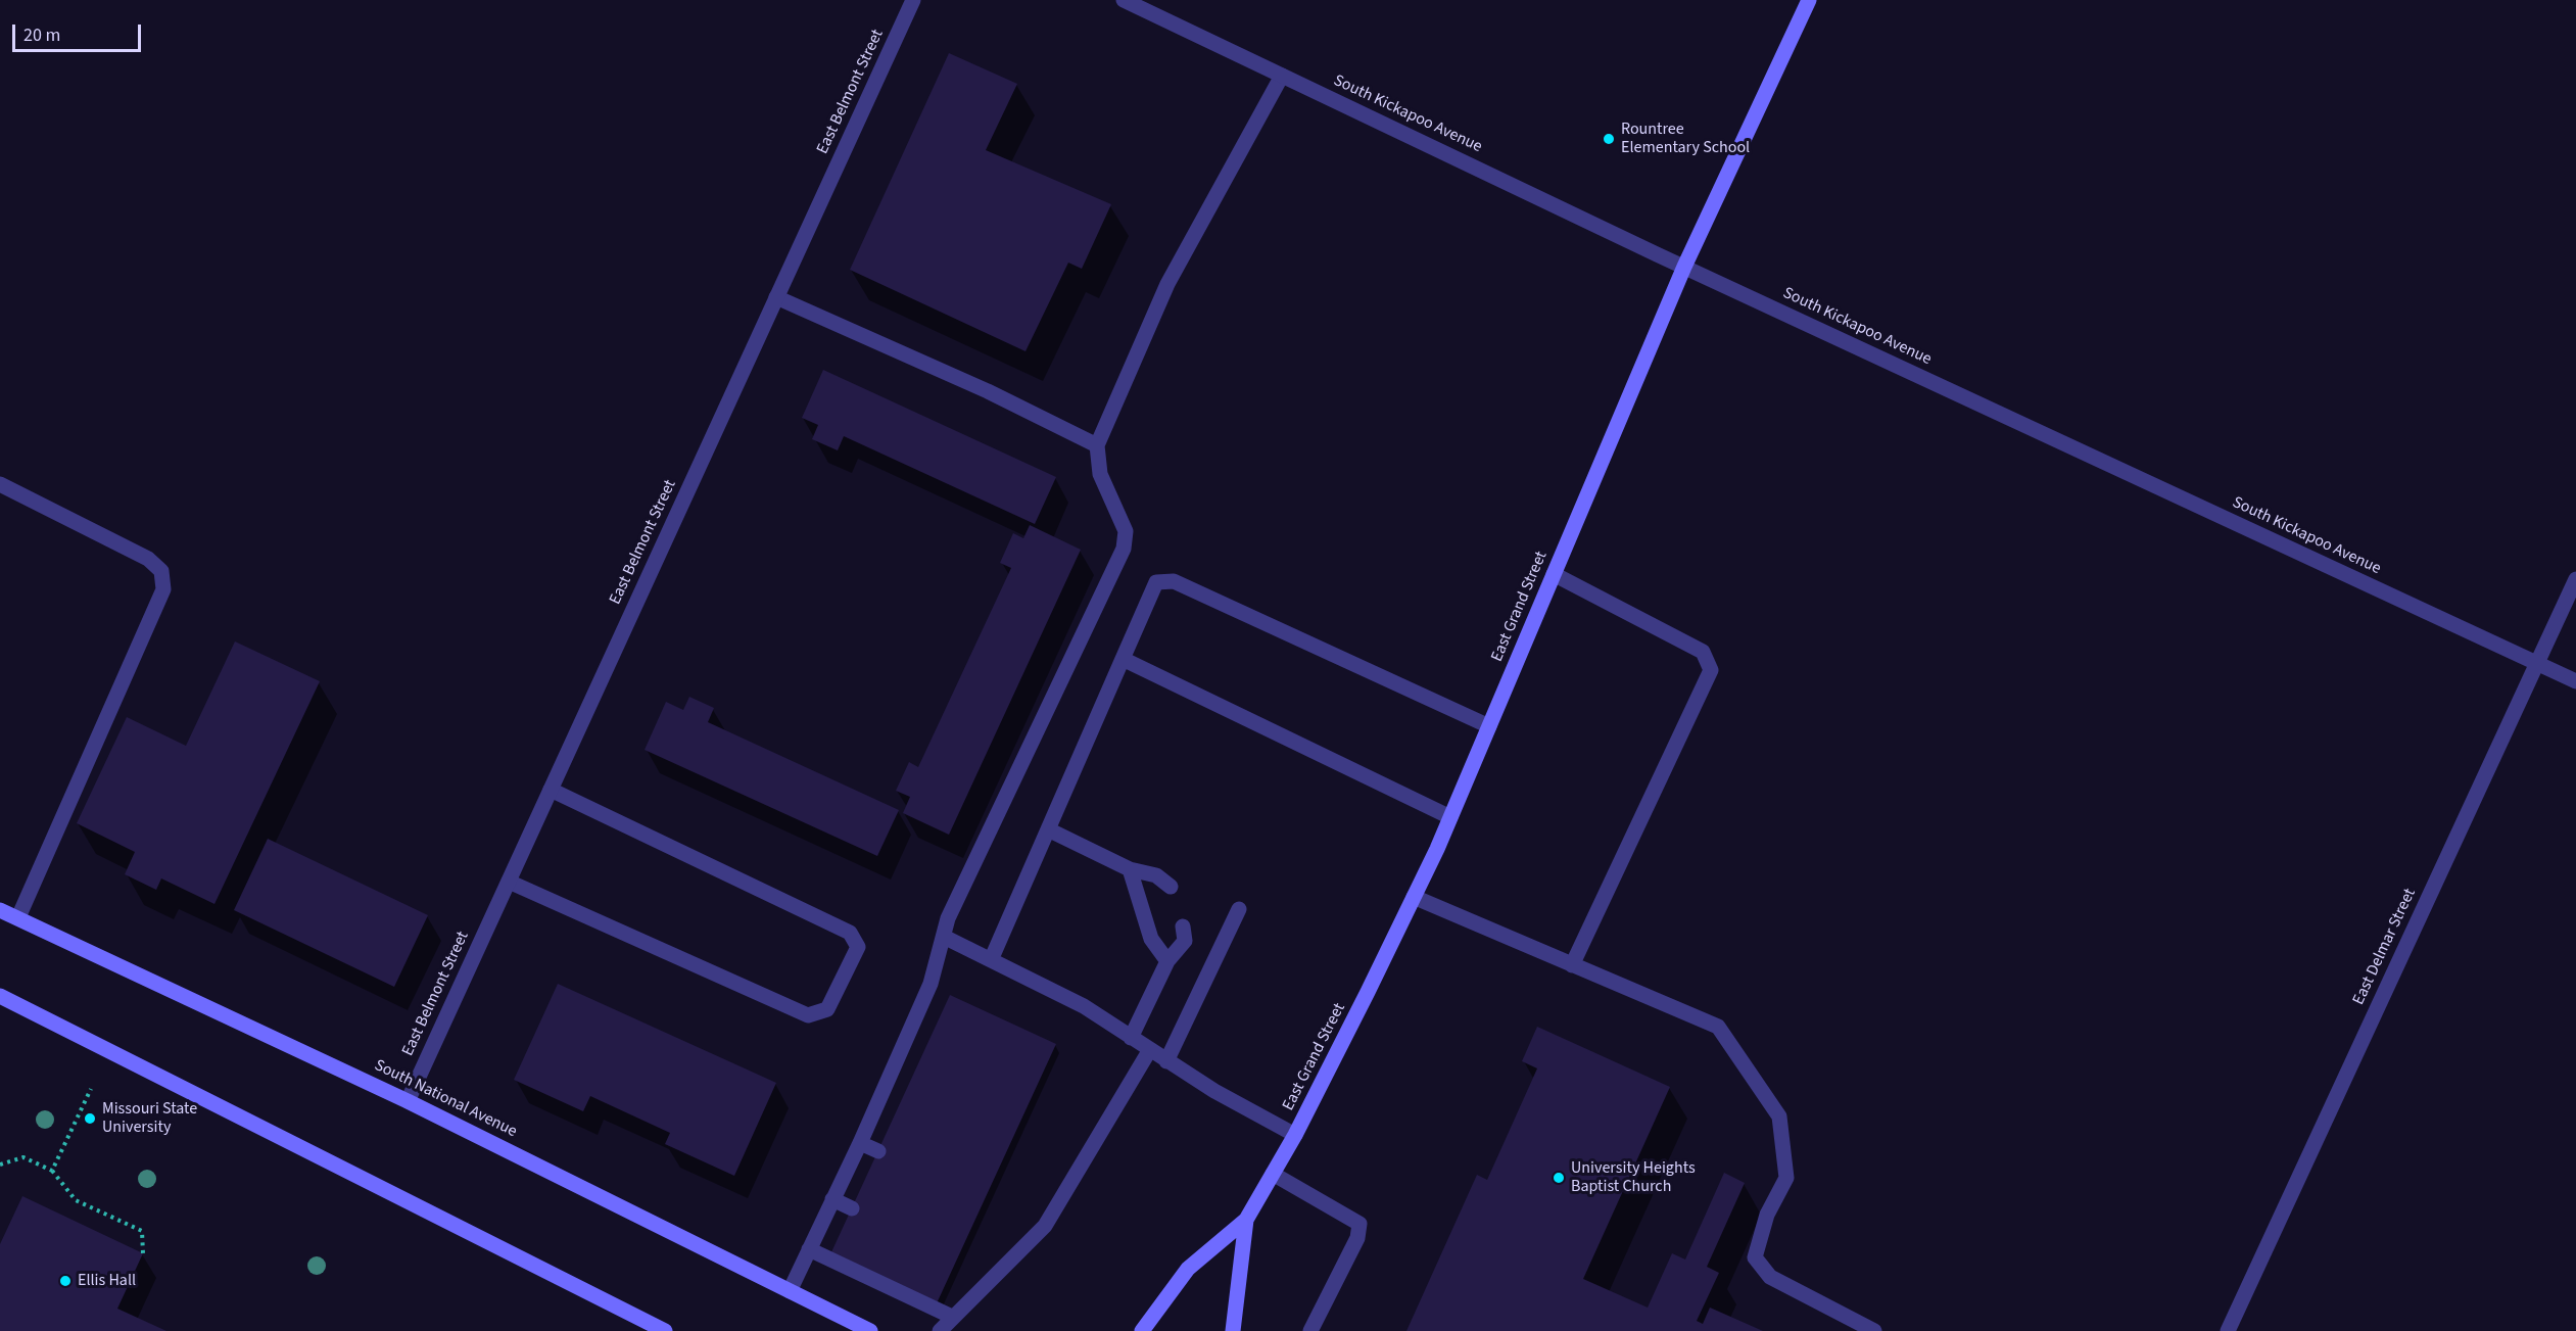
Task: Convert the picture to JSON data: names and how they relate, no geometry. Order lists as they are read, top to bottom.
{
  "streets": {
    "main road": ["East Grand Street", "South National Avenue"],
    "street": ["East Belmont Street", "South Kickapoo Avenue", "East Delmar Street"]
  },
  "crossings": [
    ["East Belmont Street", "South National Avenue"],
    ["South Kickapoo Avenue", "East Grand Street"],
    ["South Kickapoo Avenue", "East Delmar Street"]
  ],
  "places": [
    "Rountree Elementary School",
    "Missouri State University",
    "University Heights Baptist Church",
    "Ellis Hall"
  ],
  "scale_bar": "20 m"
}
